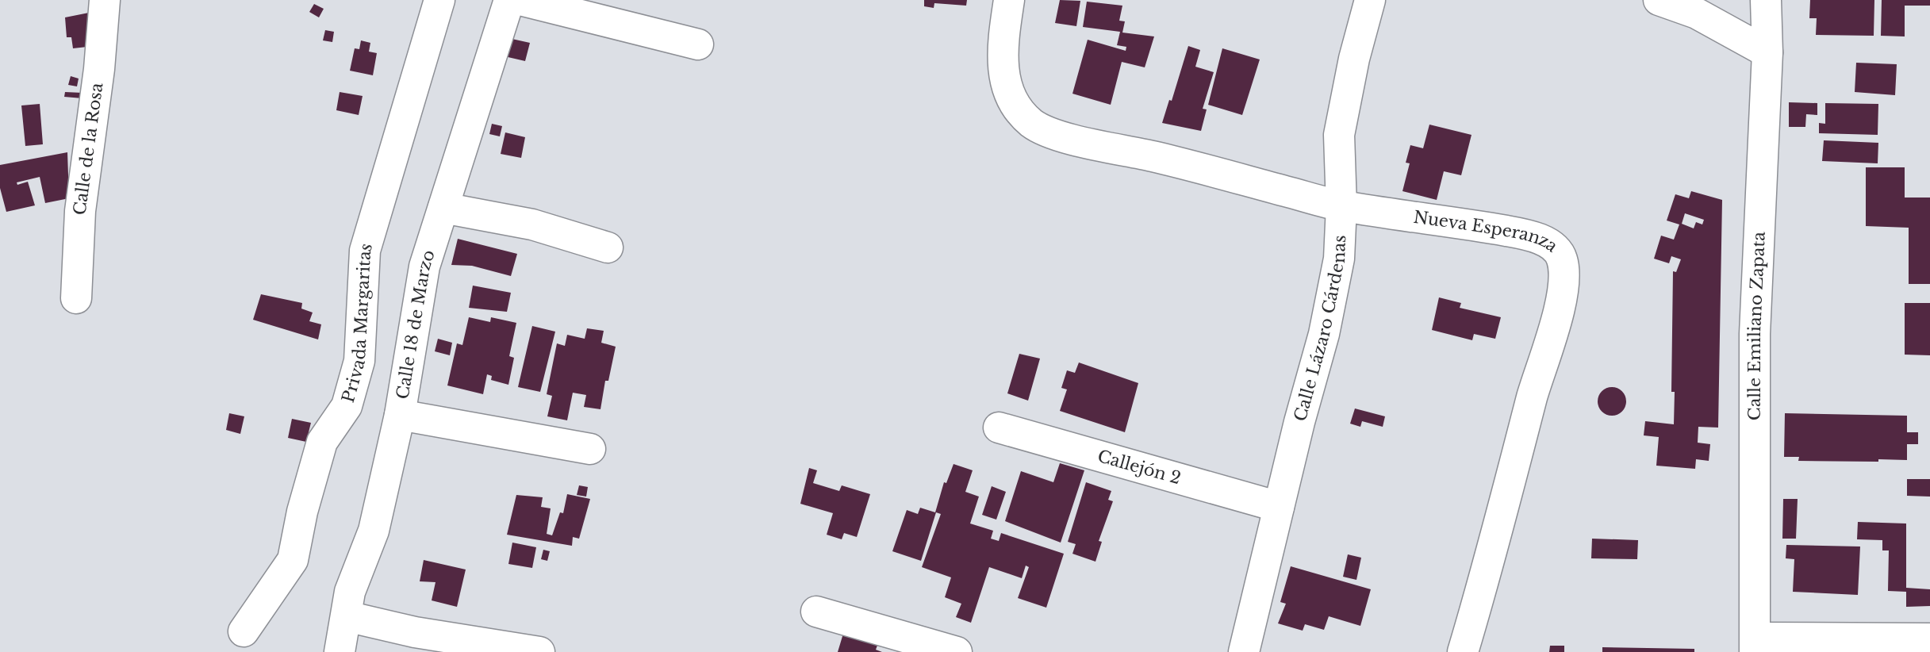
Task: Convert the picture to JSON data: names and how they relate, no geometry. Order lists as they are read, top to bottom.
{
  "streets": {
    "street": [
      "Calle de la Rosa",
      "Nueva Esperanza",
      "Privada Margaritas",
      "Calle 18 de Marzo",
      "Calle Emiliano Zapata",
      "Calle Lázaro Cárdenas",
      "Callejón 2"
    ]
  },
  "crossings": [
    ["Nueva Esperanza", "Calle Lázaro Cárdenas"],
    ["Calle Lázaro Cárdenas", "Callejón 2"]
  ]
}
